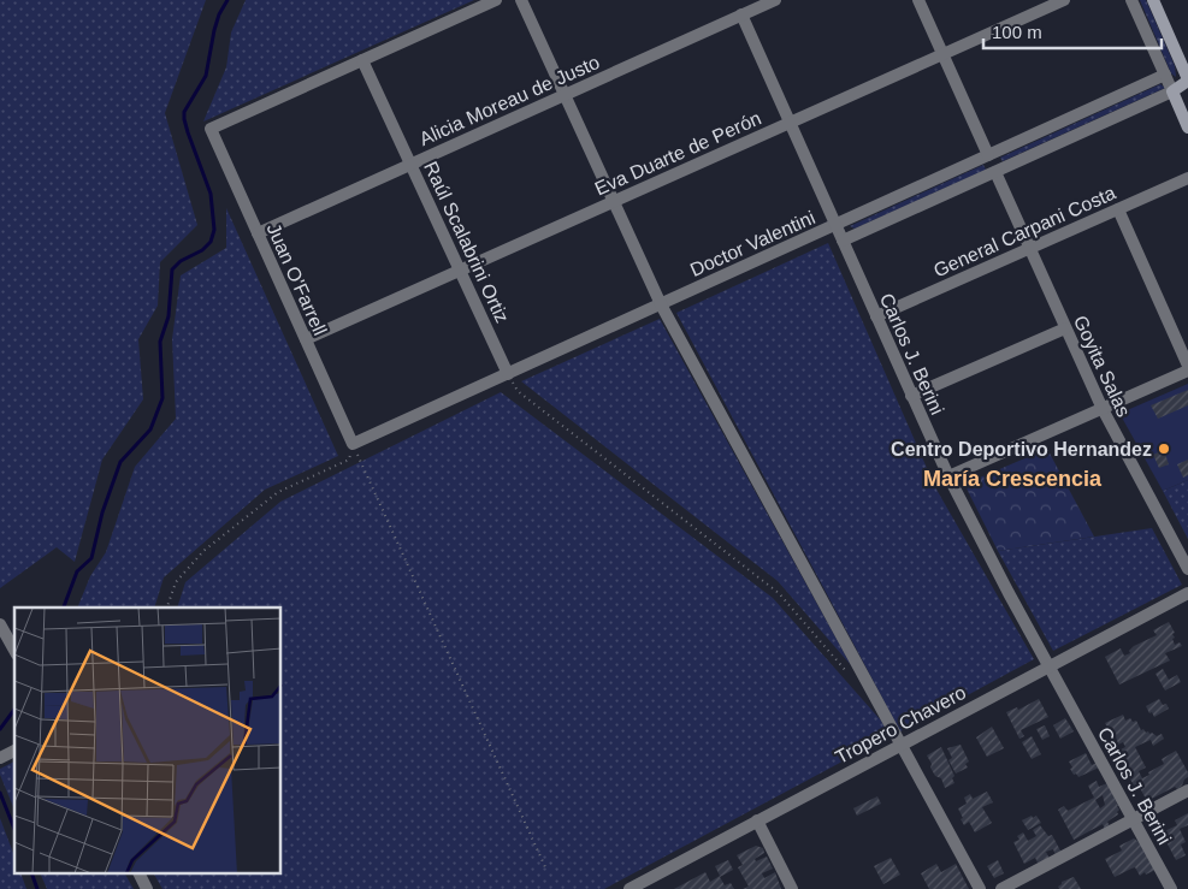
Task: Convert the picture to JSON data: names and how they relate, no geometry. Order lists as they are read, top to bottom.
{
  "streets": {
    "street": [
      "Alicia Moreau de Justo",
      "Eva Duarte de Perón",
      "General Carpani Costa",
      "Raúl Scalabrini Ortiz",
      "Doctor Valentini",
      "Juan O'Farrell",
      "Carlos J. Berini",
      "Goyita Salas",
      "Tropero Chavero"
    ]
  },
  "crossings": [
    ["Alicia Moreau de Justo", "Raúl Scalabrini Ortiz"],
    ["Alicia Moreau de Justo", "Juan O'Farrell"],
    ["Alicia Moreau de Justo", "Carlos J. Berini"],
    ["Eva Duarte de Perón", "Raúl Scalabrini Ortiz"],
    ["Eva Duarte de Perón", "Juan O'Farrell"],
    ["Eva Duarte de Perón", "Carlos J. Berini"],
    ["General Carpani Costa", "Carlos J. Berini"],
    ["General Carpani Costa", "Goyita Salas"],
    ["Raúl Scalabrini Ortiz", "Doctor Valentini"],
    ["Raúl Scalabrini Ortiz", "Juan O'Farrell"],
    ["Doctor Valentini", "Juan O'Farrell"],
    ["Doctor Valentini", "Carlos J. Berini"],
    ["Doctor Valentini", "Goyita Salas"],
    ["Carlos J. Berini", "Tropero Chavero"]
  ],
  "districts": ["María Crescencia"],
  "places": ["Centro Deportivo Hernandez"],
  "scale_bar": "100 m"
}
